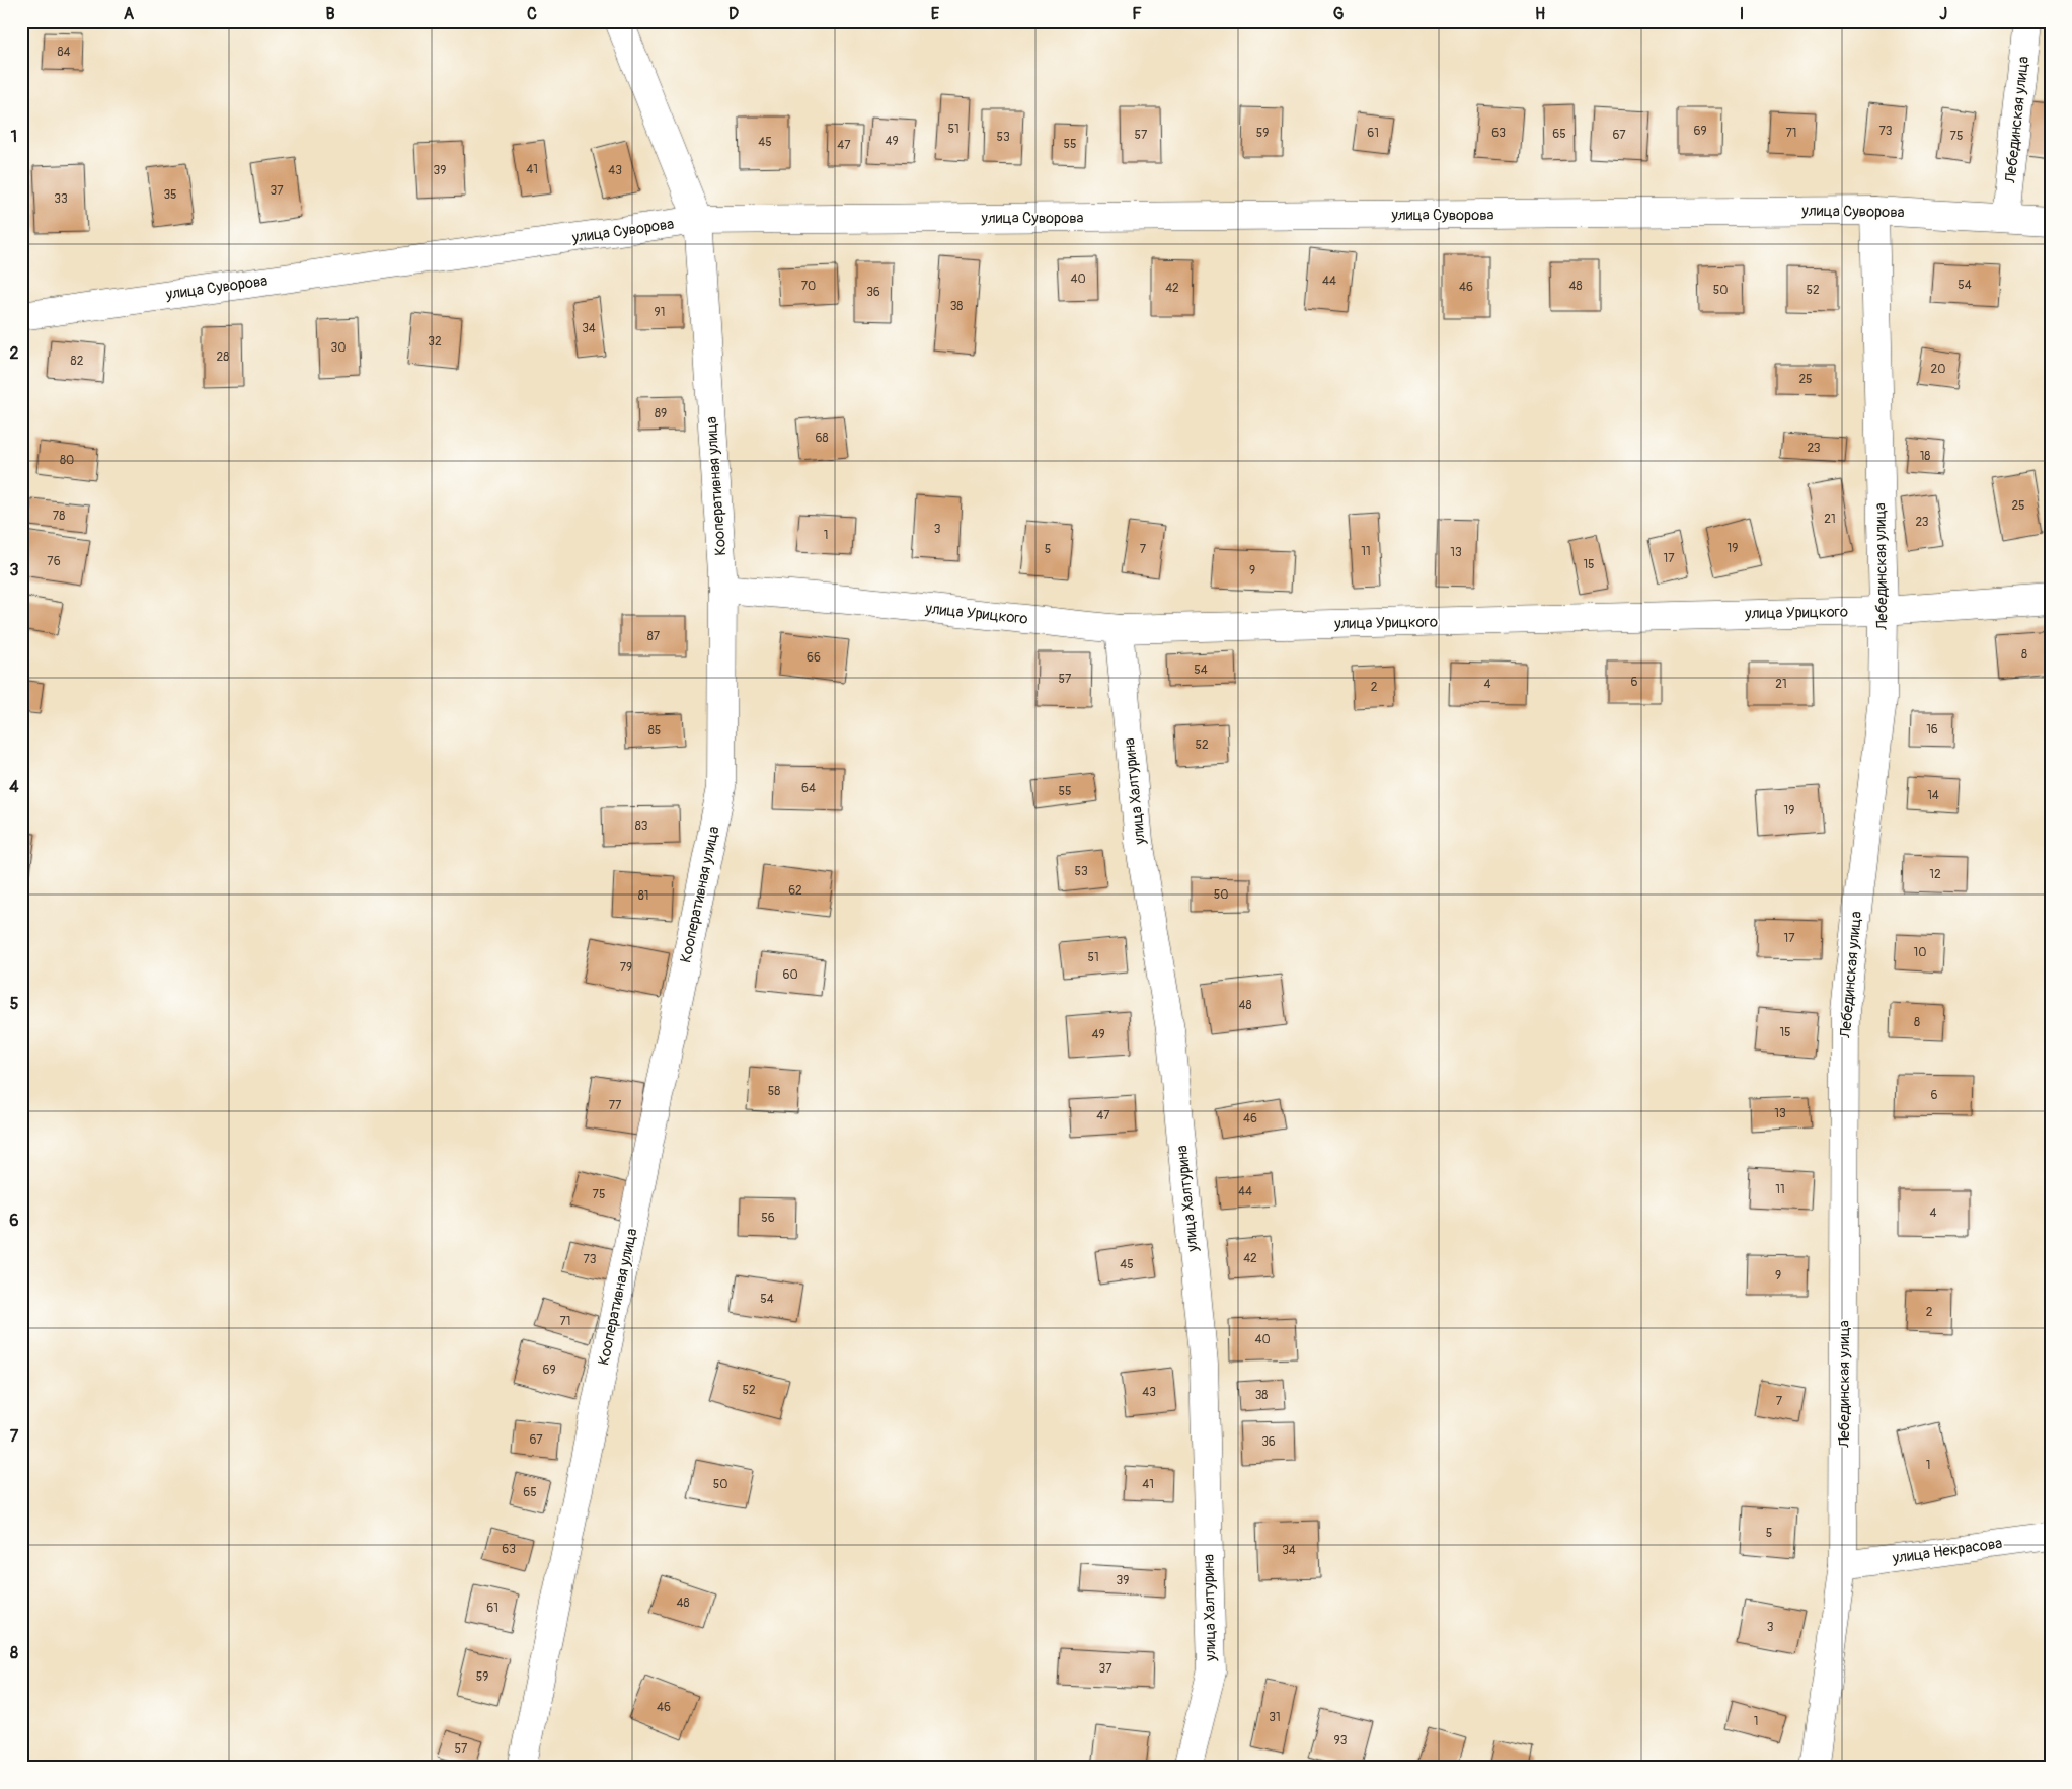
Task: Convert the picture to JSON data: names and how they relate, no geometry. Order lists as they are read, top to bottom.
{
  "streets": {
    "street": [
      "Лебединская улица",
      "улица Суворова",
      "Кооперативная улица",
      "улица Урицкого",
      "улица Халтурина",
      "улица Некрасова"
    ]
  },
  "crossings": [
    ["Лебединская улица", "улица Суворова"],
    ["Лебединская улица", "улица Урицкого"],
    ["Лебединская улица", "улица Некрасова"],
    ["улица Суворова", "Кооперативная улица"],
    ["Кооперативная улица", "улица Урицкого"],
    ["улица Урицкого", "улица Халтурина"]
  ],
  "house_numbers": [
    "84",
    "51",
    "69",
    "73",
    "59",
    "61",
    "63",
    "71",
    "65",
    "57",
    "67",
    "75",
    "53",
    "49",
    "45",
    "55",
    "47",
    "41",
    "39",
    "43",
    "37",
    "35",
    "33",
    "40",
    "44",
    "54",
    "70",
    "48",
    "46",
    "42",
    "50",
    "52",
    "36",
    "38",
    "91",
    "34",
    "32",
    "30",
    "28",
    "82",
    "20",
    "25",
    "89",
    "68",
    "23",
    "18",
    "80",
    "25",
    "78",
    "21",
    "23",
    "3",
    "1",
    "19",
    "5",
    "7",
    "11",
    "13",
    "17",
    "76",
    "15",
    "9",
    "87",
    "8",
    "66",
    "54",
    "57",
    "6",
    "4",
    "21",
    "2",
    "16",
    "85",
    "52",
    "64",
    "55",
    "14",
    "19",
    "83",
    "53",
    "12",
    "62",
    "50",
    "81",
    "17",
    "10",
    "51",
    "79",
    "60",
    "48",
    "8",
    "15",
    "49",
    "58",
    "6",
    "77",
    "13",
    "47",
    "46",
    "11",
    "44",
    "75",
    "4",
    "56",
    "42",
    "73",
    "45",
    "9",
    "54",
    "2",
    "71",
    "40",
    "69",
    "52",
    "43",
    "38",
    "7",
    "67",
    "36",
    "1",
    "50",
    "41",
    "65",
    "5",
    "63",
    "34",
    "39",
    "48",
    "61",
    "3",
    "37",
    "59",
    "46",
    "31",
    "1",
    "93",
    "57"
  ],
  "grid": {
    "columns": [
      "A",
      "B",
      "C",
      "D",
      "E",
      "F",
      "G",
      "H",
      "I",
      "J"
    ],
    "rows": [
      "1",
      "2",
      "3",
      "4",
      "5",
      "6",
      "7",
      "8"
    ]
  }
}
